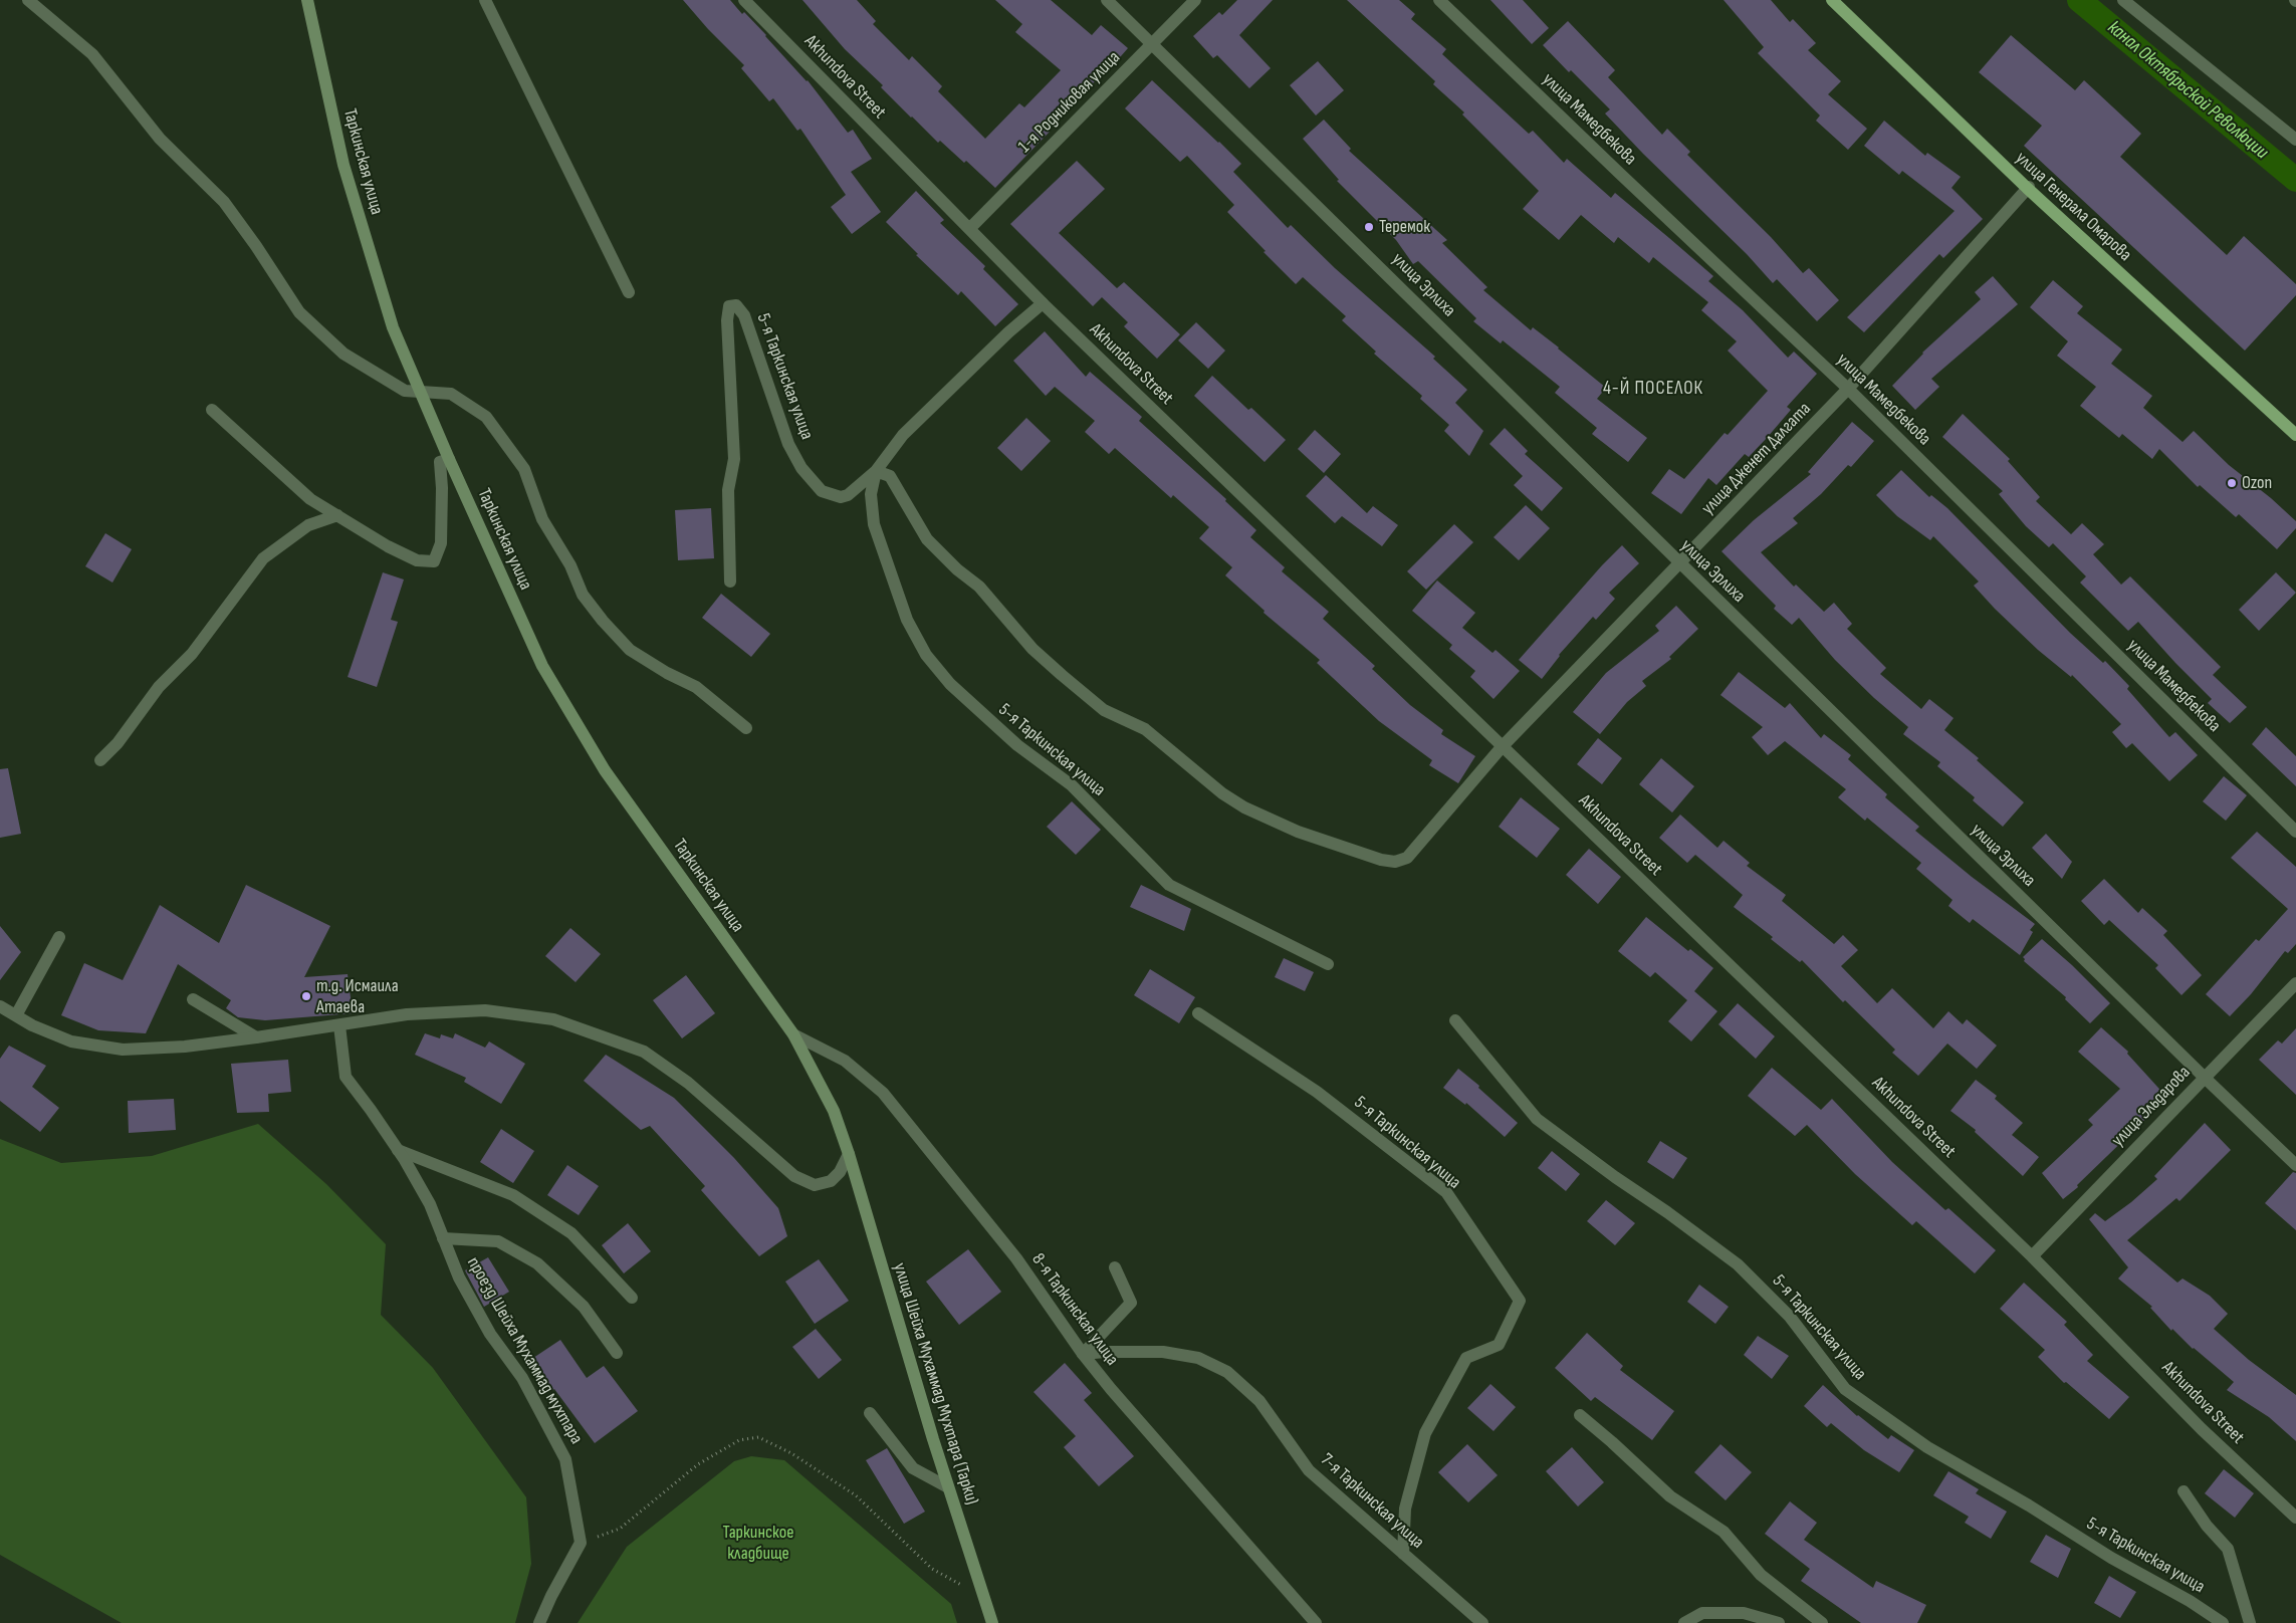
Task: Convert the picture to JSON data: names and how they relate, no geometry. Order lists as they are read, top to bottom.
{
  "streets": {
    "main road": ["улица Генерала Омарова"],
    "street": [
      "Akhundova Street",
      "1-я Родниковая улица",
      "улица Мамедбекова",
      "Таркинская улица",
      "улица Эрлиха",
      "5-я Таркинская улица",
      "улица Дженет Далгата",
      "улица Эльдарова",
      "8-я Таркинская улица",
      "проезд Шейха Мухаммад мухтара",
      "улица Шейха Мухаммад Мухтара (Тарки)",
      "7-я Таркинская улица"
    ]
  },
  "crossings": [
    ["Akhundova Street", "1-я Родниковая улица"],
    ["Akhundova Street", "5-я Таркинская улица"],
    ["Akhundova Street", "улица Дженет Далгата"],
    ["Akhundova Street", "улица Эльдарова"],
    ["1-я Родниковая улица", "улица Эрлиха"],
    ["улица Мамедбекова", "улица Дженет Далгата"],
    ["Таркинская улица", "8-я Таркинская улица"],
    ["Таркинская улица", "улица Шейха Мухаммад Мухтара (Тарки)"],
    ["улица Генерала Омарова", "улица Дженет Далгата"],
    ["улица Эрлиха", "улица Дженет Далгата"],
    ["улица Эрлиха", "улица Эльдарова"],
    ["5-я Таркинская улица", "7-я Таркинская улица"],
    ["8-я Таркинская улица", "улица Шейха Мухаммад Мухтара (Тарки)"],
    ["8-я Таркинская улица", "7-я Таркинская улица"]
  ],
  "districts": ["4-Й ПОСЕЛОК"],
  "water": ["канал Октябрьской Революции"],
  "parks": ["Таркинское кладбище"],
  "places": ["Теремок", "Ozon", "т.д. Исмаила Атаева"]
}
